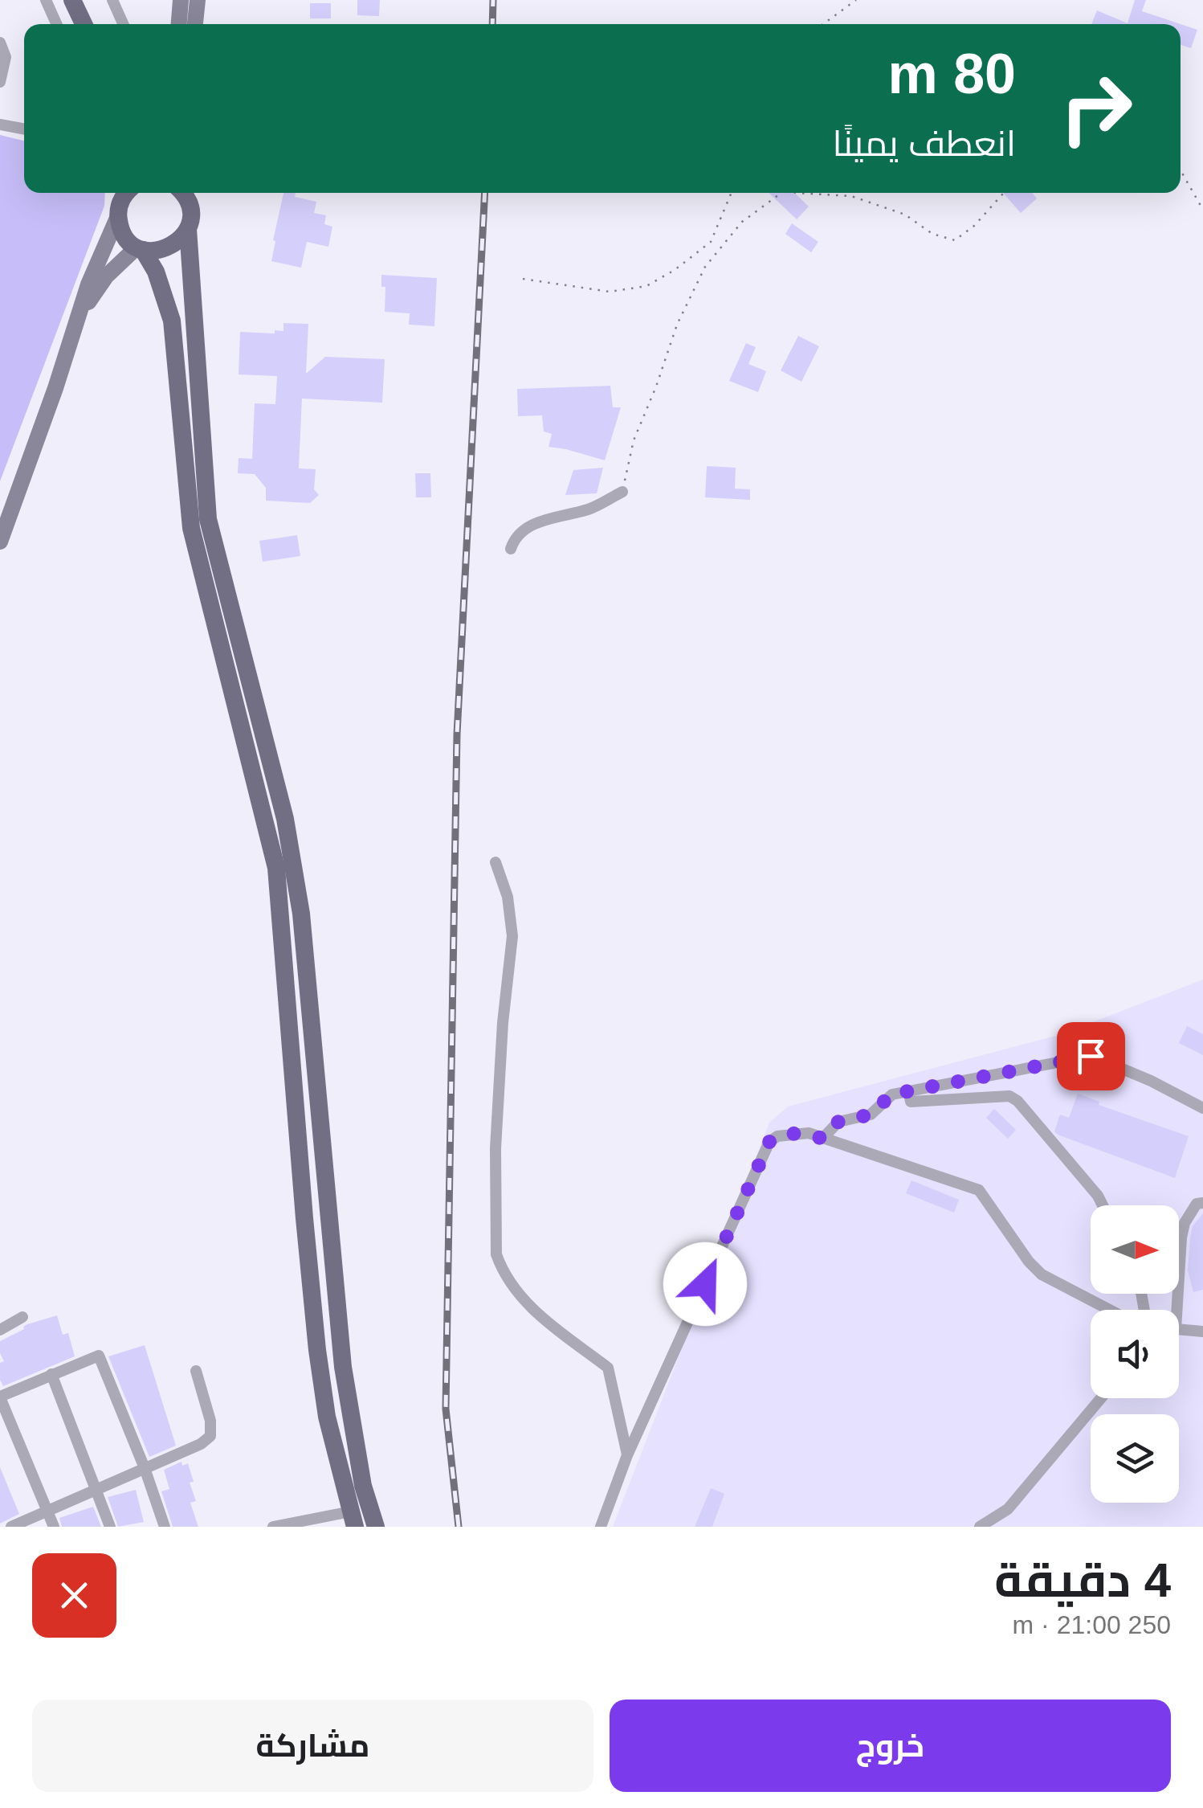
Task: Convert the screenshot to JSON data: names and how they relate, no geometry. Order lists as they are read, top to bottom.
{
  "north": "right",
  "page": {
    "turn": ["80 m", "انعطف يمينًا"],
    "heading": ["4 دقيقة", "250 m · 21:00"],
    "buttons": ["خروج", "مشاركة"]
  }
}
